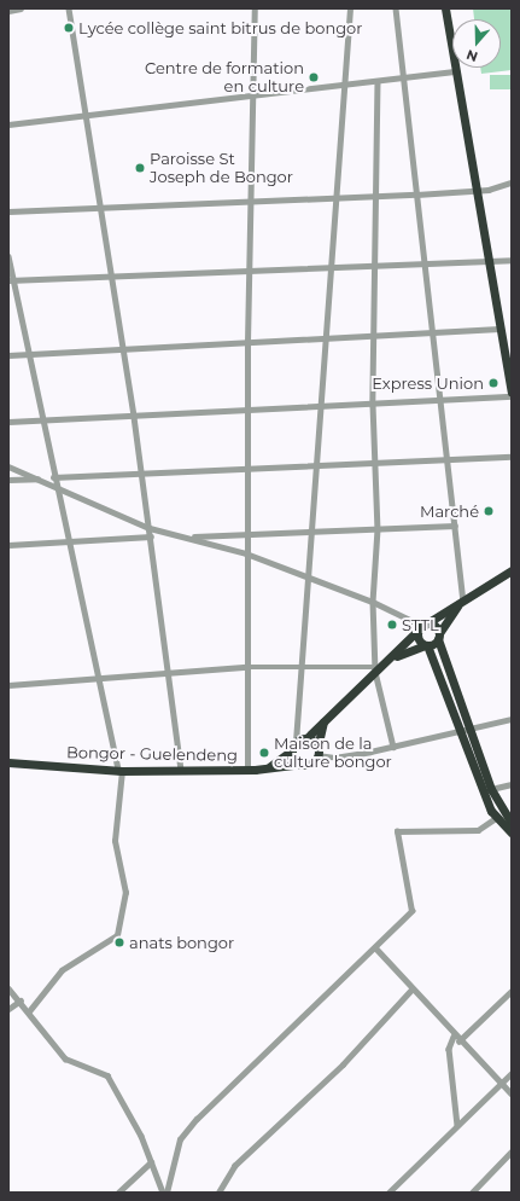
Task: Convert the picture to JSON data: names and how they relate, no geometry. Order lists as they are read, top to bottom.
{
  "streets": {
    "highway": ["Bongor - Guelendeng"]
  },
  "places": [
    "Lycée collège saint bitrus de bongor",
    "Centre de formation en culture",
    "Paroisse St Joseph de Bongor",
    "Express Union",
    "Marché",
    "STTL",
    "Maison de la culture bongor",
    "anats bongor"
  ],
  "north": "bottom"
}
